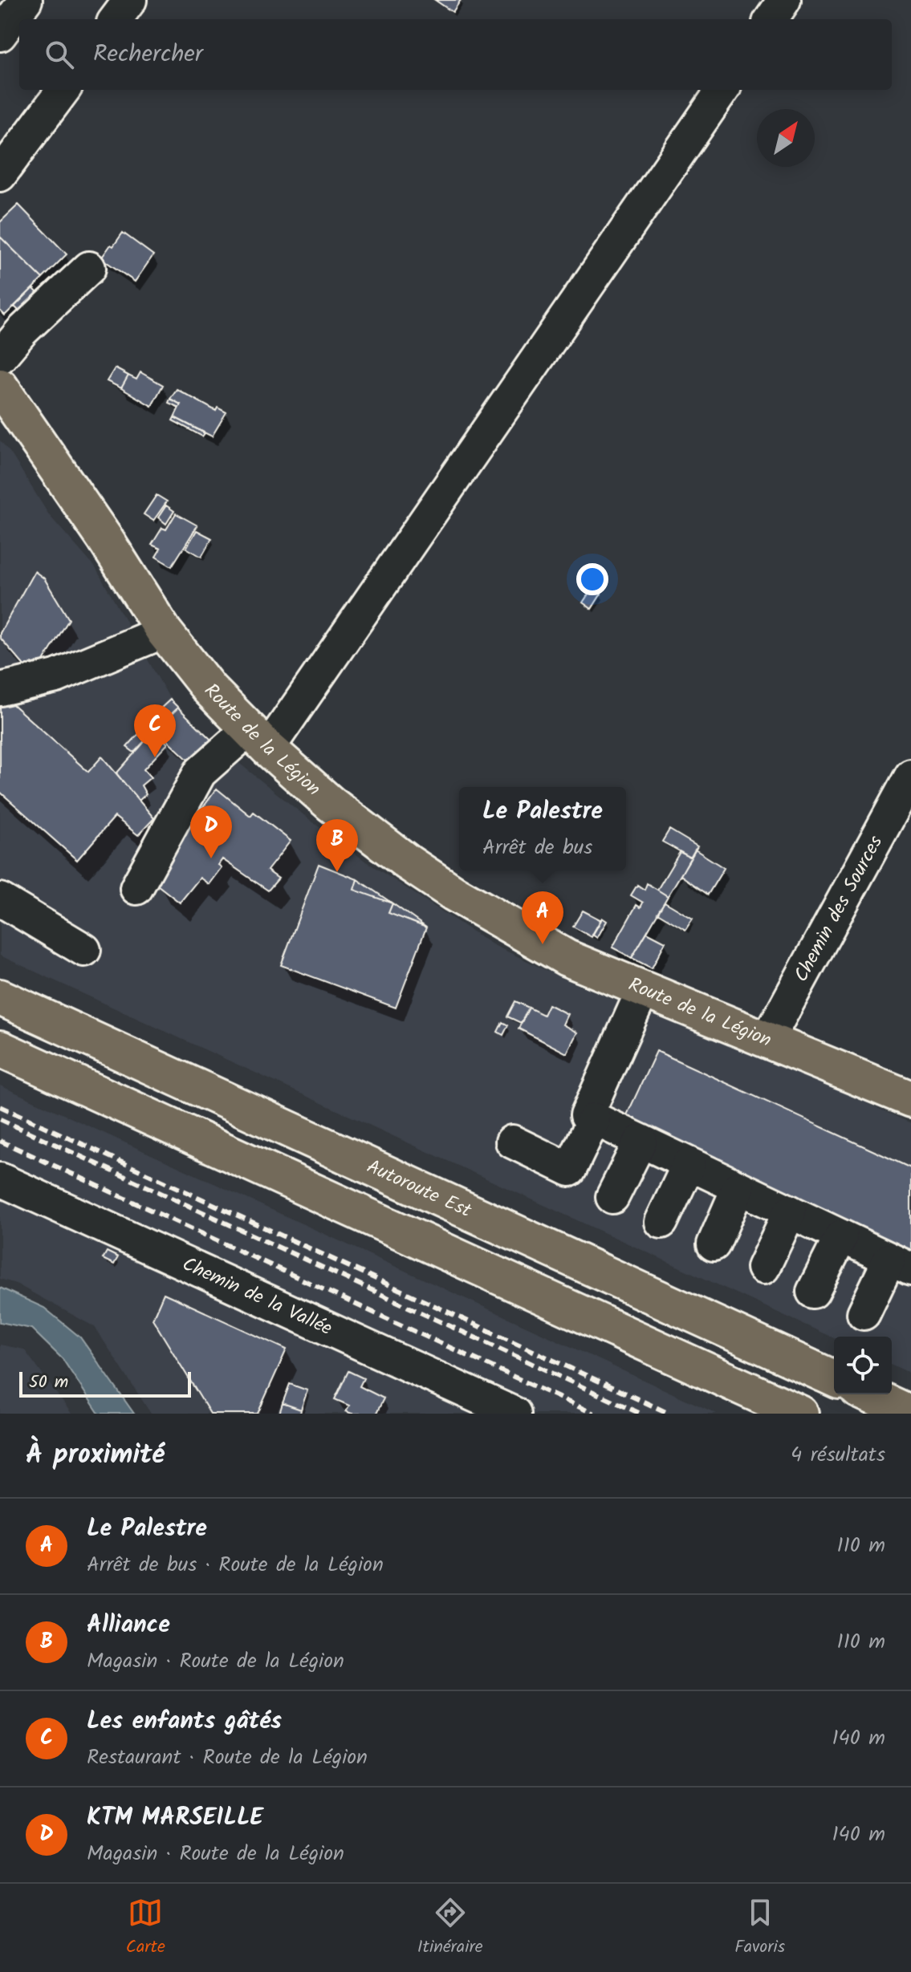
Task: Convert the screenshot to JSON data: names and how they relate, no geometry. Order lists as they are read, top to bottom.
{
  "streets": {
    "main road": ["Route de la Légion", "Autoroute Est"],
    "street": ["Chemin des Sources", "Chemin de la Vallée"]
  },
  "crossings": [
    ["Route de la Légion", "Chemin des Sources"]
  ],
  "scale_bar": "50 m",
  "north": "top right",
  "page": {
    "search": "Rechercher",
    "pins": [
      "C",
      "D",
      "B",
      "A"
    ],
    "popup": ["Le Palestre", "Arrêt de bus"],
    "scale": "50 m",
    "heading": ["À proximité", "4 résultats"],
    "list": [
      {
        "mark": "A",
        "name": "Le Palestre",
        "note": "Arrêt de bus · Route de la Légion",
        "value": "110 m"
      },
      {
        "mark": "B",
        "name": "Alliance",
        "note": "Magasin · Route de la Légion",
        "value": "110 m"
      },
      {
        "mark": "C",
        "name": "Les enfants gâtés",
        "note": "Restaurant · Route de la Légion",
        "value": "140 m"
      },
      {
        "mark": "D",
        "name": "KTM MARSEILLE",
        "note": "Magasin · Route de la Légion",
        "value": "140 m"
      }
    ],
    "nav": ["Carte", "Itinéraire", "Favoris"]
  }
}
